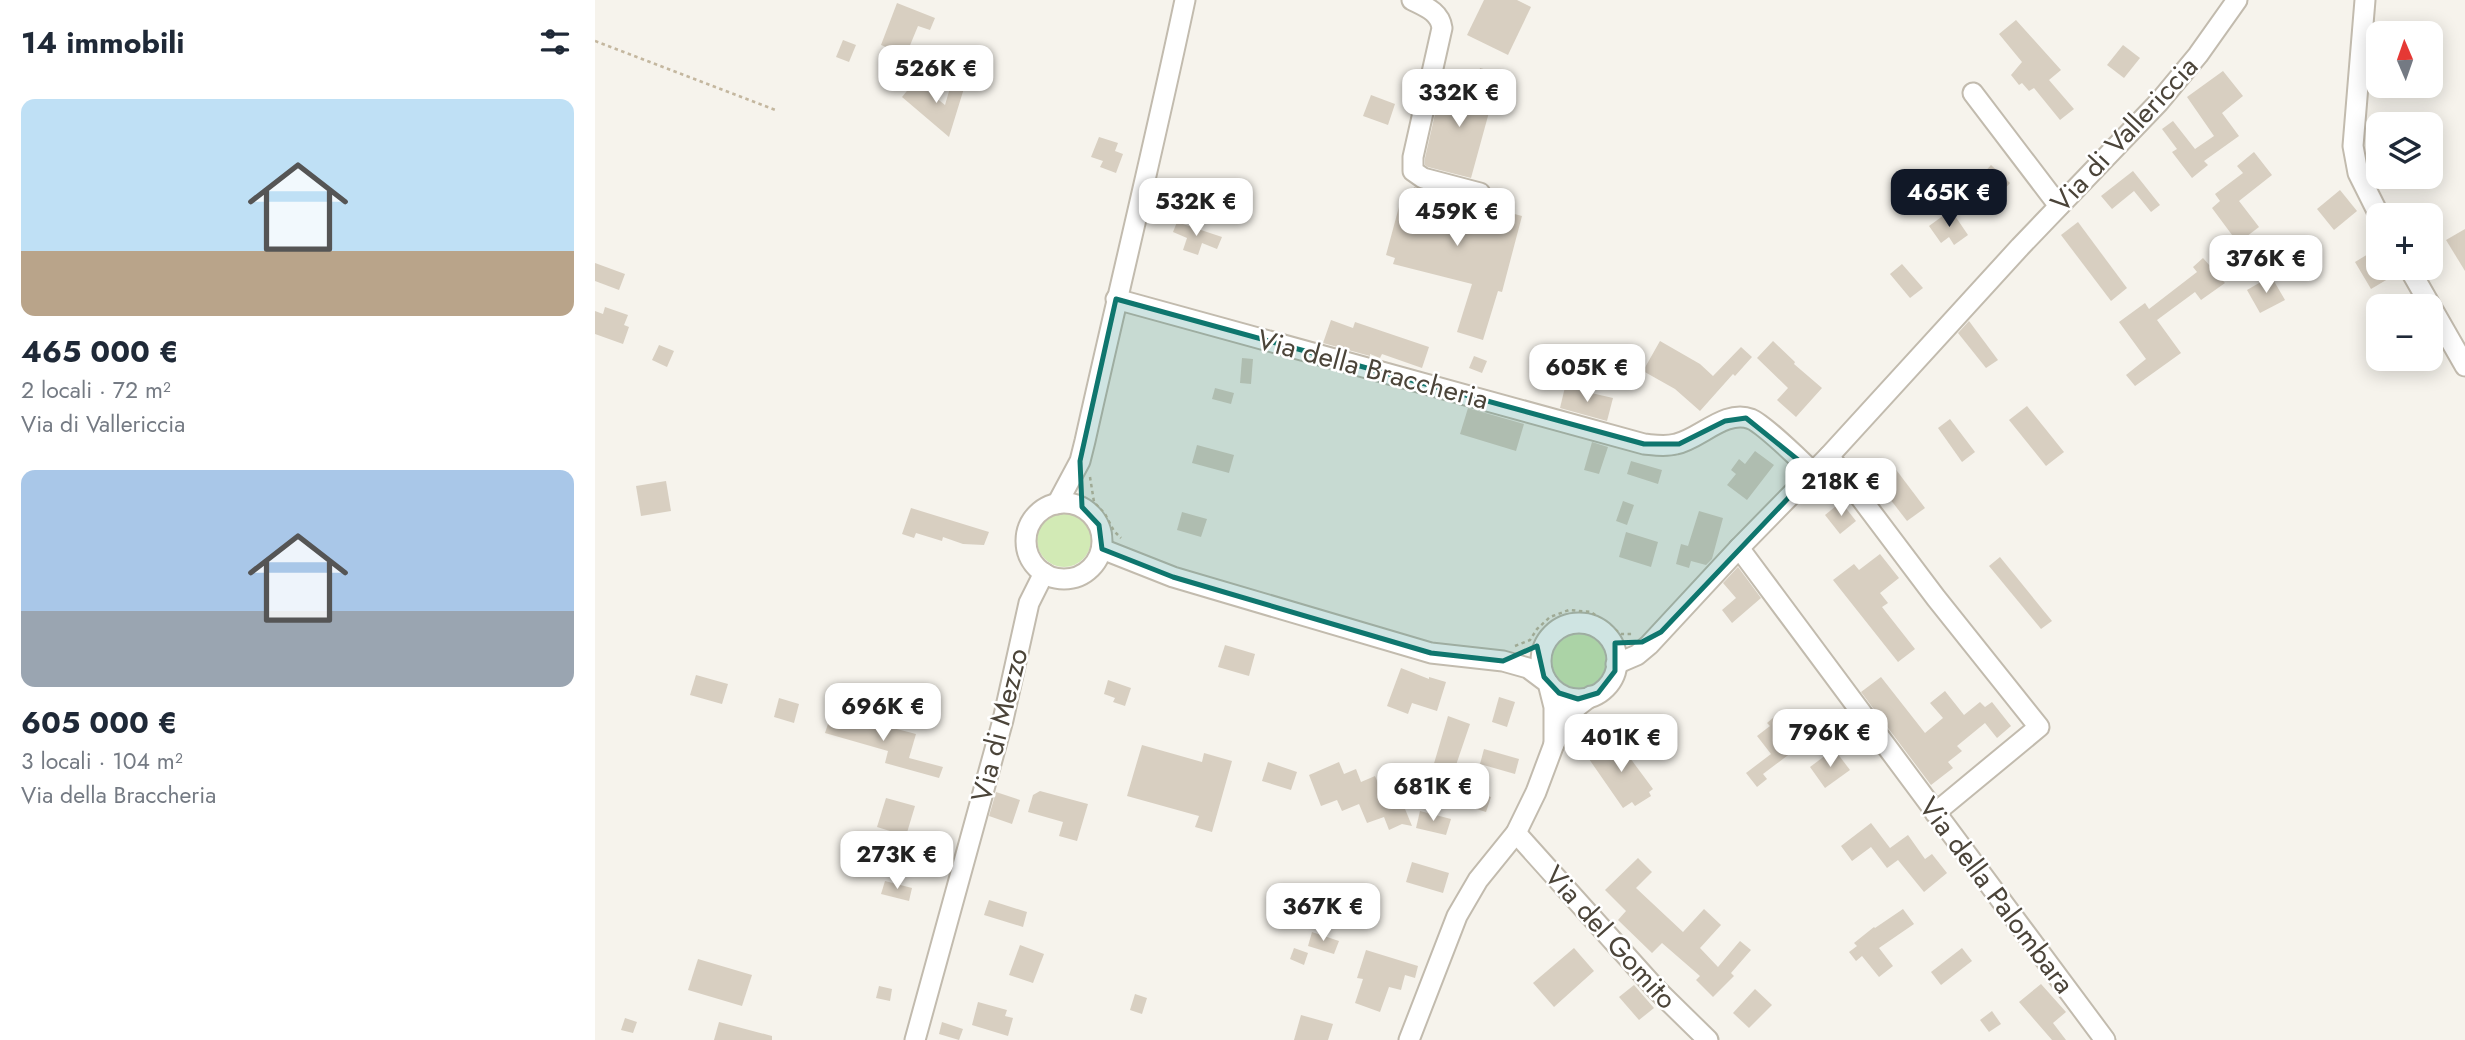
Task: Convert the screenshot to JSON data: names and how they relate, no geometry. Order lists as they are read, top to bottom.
{
  "streets": {
    "street": [
      "Via di Vallericcia",
      "Via della Braccheria",
      "Via di Mezzo",
      "Via della Palombara",
      "Via del Gomito"
    ]
  },
  "crossings": [
    ["Via di Vallericcia", "Via della Braccheria"],
    ["Via di Vallericcia", "Via della Palombara"],
    ["Via di Vallericcia", "Via del Gomito"]
  ],
  "north": "top",
  "page": {
    "heading": "14 immobili",
    "map_buttons": ["+", "−"],
    "price": [
      "526K €",
      "332K €",
      "465K €",
      "532K €",
      "459K €",
      "376K €",
      "605K €",
      "218K €",
      "696K €",
      "796K €",
      "401K €",
      "681K €",
      "273K €",
      "367K €"
    ],
    "list": [
      {
        "name": "465 000 €",
        "note": "2 locali · 72 m² · Via di Vallericcia"
      },
      {
        "name": "605 000 €",
        "note": "3 locali · 104 m² · Via della Braccheria"
      }
    ]
  }
}
